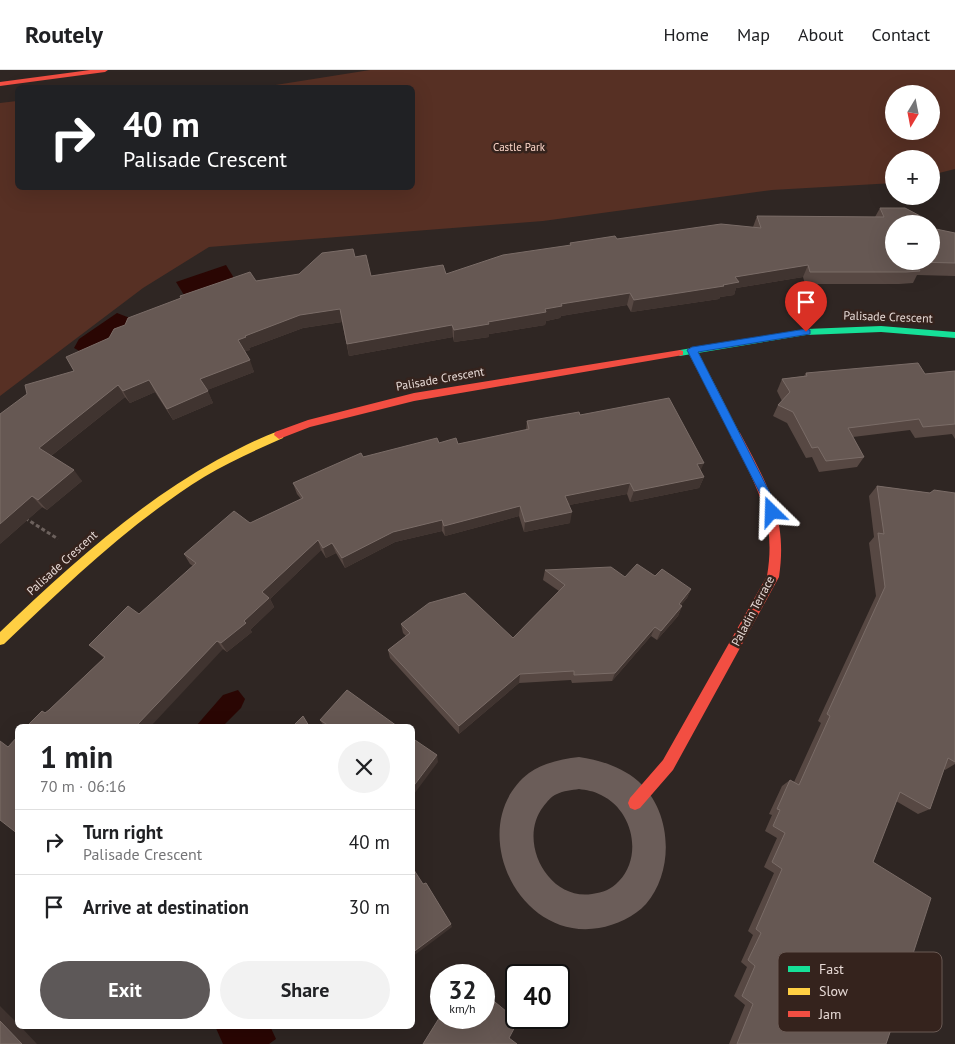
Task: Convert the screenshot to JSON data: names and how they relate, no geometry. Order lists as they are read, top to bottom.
{
  "streets": {
    "main road": ["Palisade Crescent", "Paladin Terrace"]
  },
  "crossings": [
    ["Palisade Crescent", "Paladin Terrace"]
  ],
  "parks": ["Castle Park"],
  "legend": ["Fast", "Slow", "Jam"],
  "north": "bottom",
  "page": {
    "header": "Routely",
    "nav": [
      "Home",
      "Map",
      "About",
      "Contact"
    ],
    "map_buttons": ["+", "−"],
    "turn": ["40 m", "Palisade Crescent"],
    "heading": ["1 min", "70 m · 06:16"],
    "list": [
      {
        "name": "Turn right",
        "note": "Palisade Crescent",
        "value": "40 m"
      },
      {
        "name": "Arrive at destination",
        "value": "30 m"
      }
    ],
    "buttons": ["Exit", "Share"],
    "speed": "32 km/h",
    "limit": "40"
  }
}
